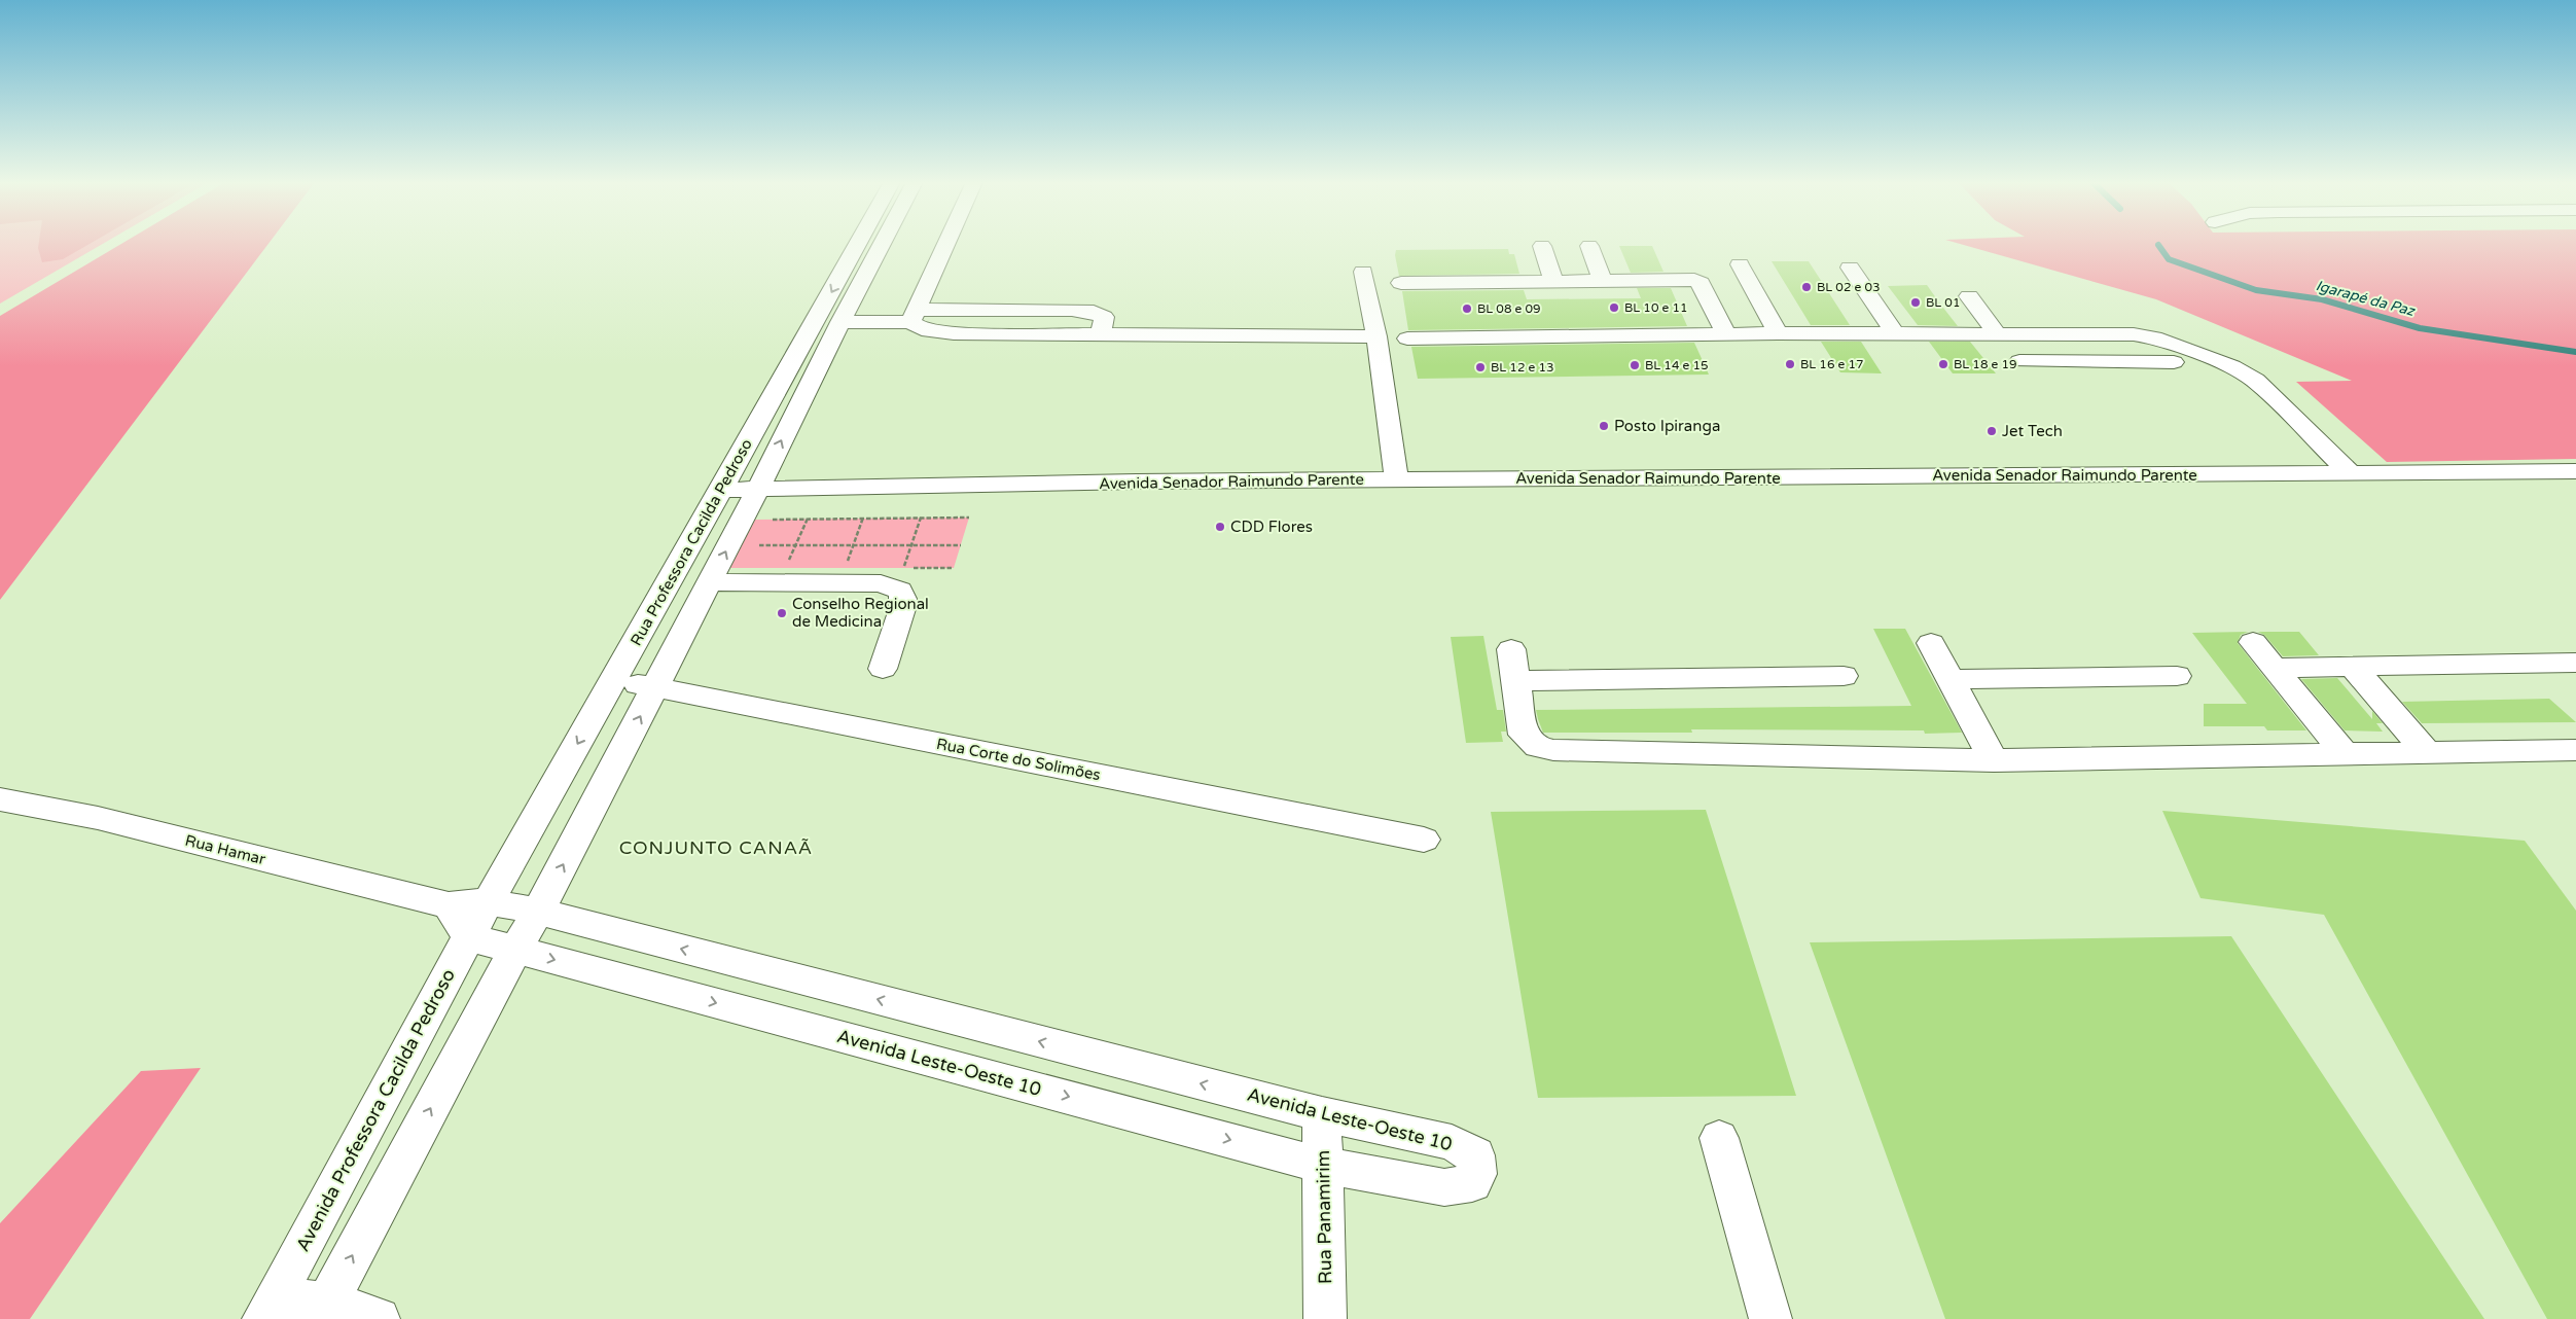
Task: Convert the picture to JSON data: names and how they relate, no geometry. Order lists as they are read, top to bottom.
{
  "streets": {
    "street": [
      "Avenida Senador Raimundo Parente",
      "Rua Professora Cacilda Pedroso",
      "Rua Corte do Solimões",
      "Rua Hamar",
      "Avenida Leste-Oeste 10",
      "Avenida Professora Cacilda Pedroso",
      "Rua Panamirim"
    ]
  },
  "crossings": [
    ["Avenida Senador Raimundo Parente", "Rua Professora Cacilda Pedroso"],
    ["Rua Professora Cacilda Pedroso", "Rua Corte do Solimões"],
    ["Rua Professora Cacilda Pedroso", "Rua Hamar"],
    ["Rua Professora Cacilda Pedroso", "Avenida Leste-Oeste 10"],
    ["Rua Professora Cacilda Pedroso", "Avenida Professora Cacilda Pedroso"],
    ["Rua Hamar", "Avenida Leste-Oeste 10"],
    ["Rua Hamar", "Avenida Professora Cacilda Pedroso"],
    ["Avenida Leste-Oeste 10", "Avenida Professora Cacilda Pedroso"],
    ["Avenida Leste-Oeste 10", "Rua Panamirim"]
  ],
  "districts": ["CONJUNTO CANAÃ"],
  "water": ["Igarapé da Paz"],
  "places": [
    "BL 02 e 03",
    "BL 01",
    "BL 10 e 11",
    "BL 08 e 09",
    "BL 16 e 17",
    "BL 18 e 19",
    "BL 14 e 15",
    "BL 12 e 13",
    "Posto Ipiranga",
    "Jet Tech",
    "CDD Flores",
    "Conselho Regional de Medicina"
  ]
}
